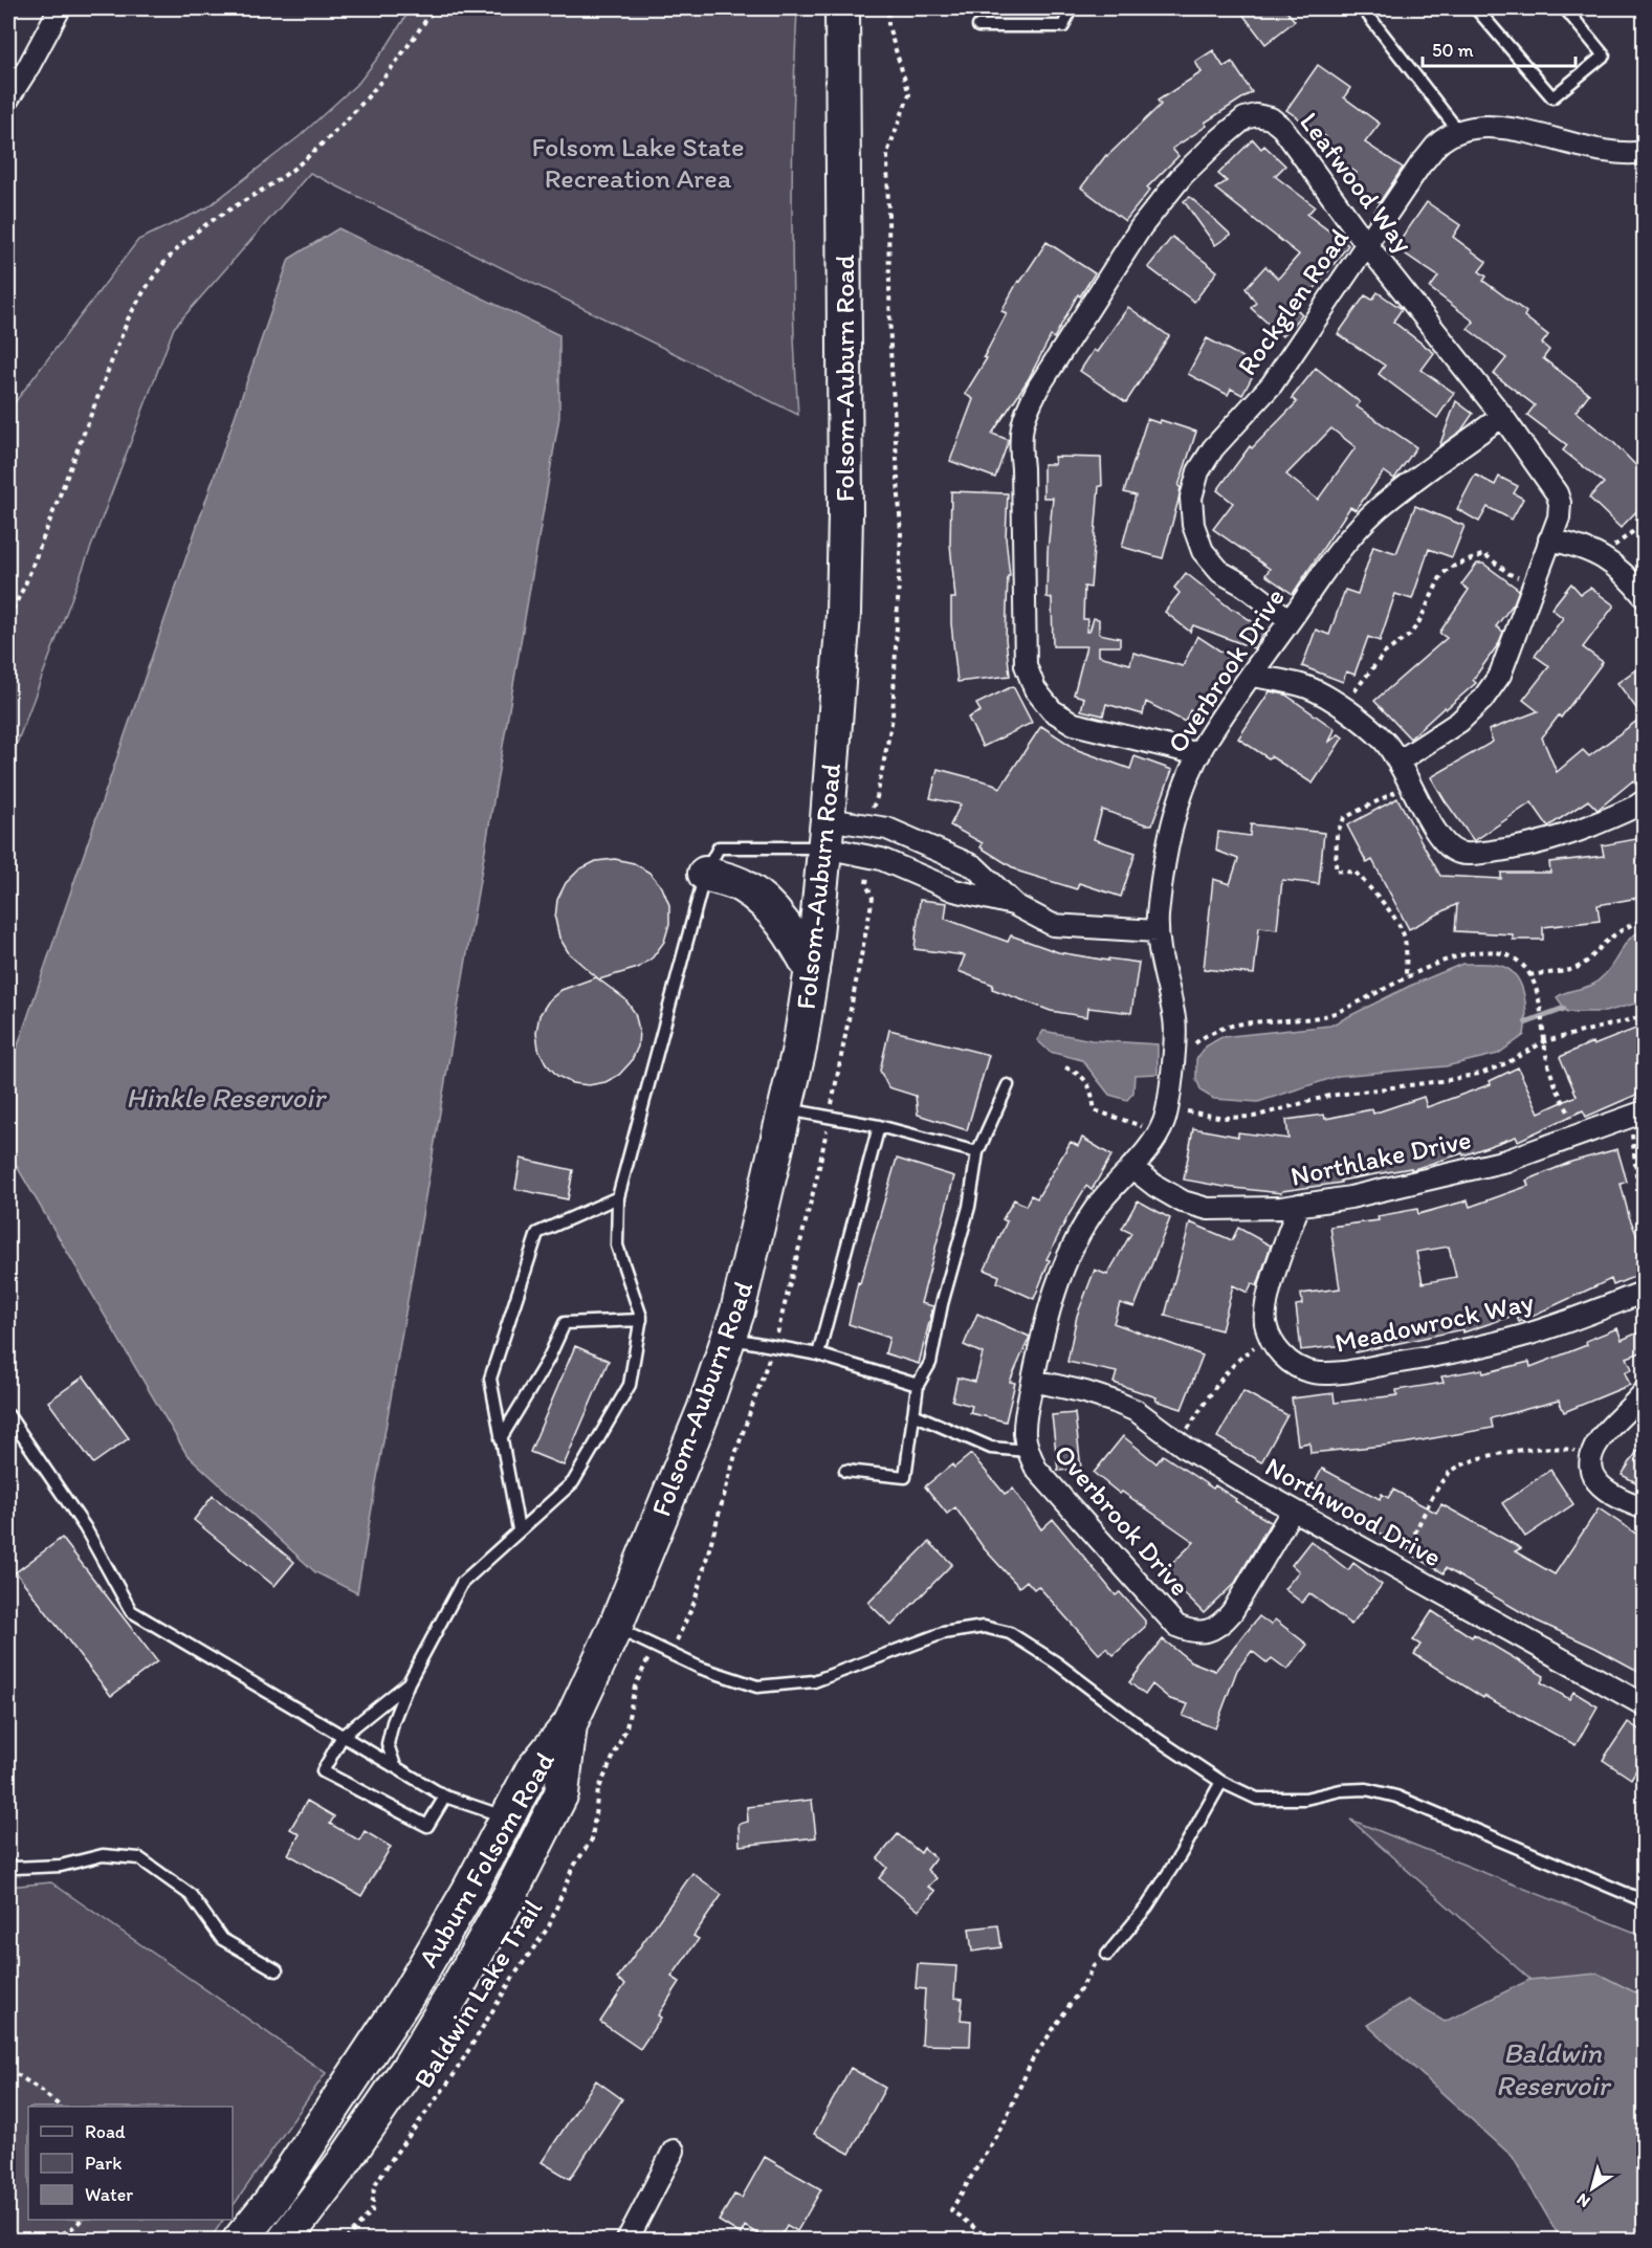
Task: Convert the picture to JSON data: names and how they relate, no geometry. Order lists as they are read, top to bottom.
{
  "streets": {
    "main road": ["Folsom-Auburn Road", "Auburn Folsom Road"],
    "street": [
      "Leafwood Way",
      "Rockglen Road",
      "Overbrook Drive",
      "Northlake Drive",
      "Meadowrock Way",
      "Northwood Drive"
    ],
    "path": ["Baldwin Lake Trail"]
  },
  "crossings": [
    ["Leafwood Way", "Rockglen Road"],
    ["Leafwood Way", "Overbrook Drive"],
    ["Rockglen Road", "Overbrook Drive"],
    ["Folsom-Auburn Road", "Auburn Folsom Road"],
    ["Overbrook Drive", "Northlake Drive"],
    ["Overbrook Drive", "Northwood Drive"],
    ["Northlake Drive", "Meadowrock Way"]
  ],
  "water": ["Hinkle Reservoir", "Baldwin Reservoir"],
  "parks": ["Folsom Lake State Recreation Area"],
  "legend": ["Road", "Park", "Water"],
  "scale_bar": "50 m",
  "north": "bottom left"
}
